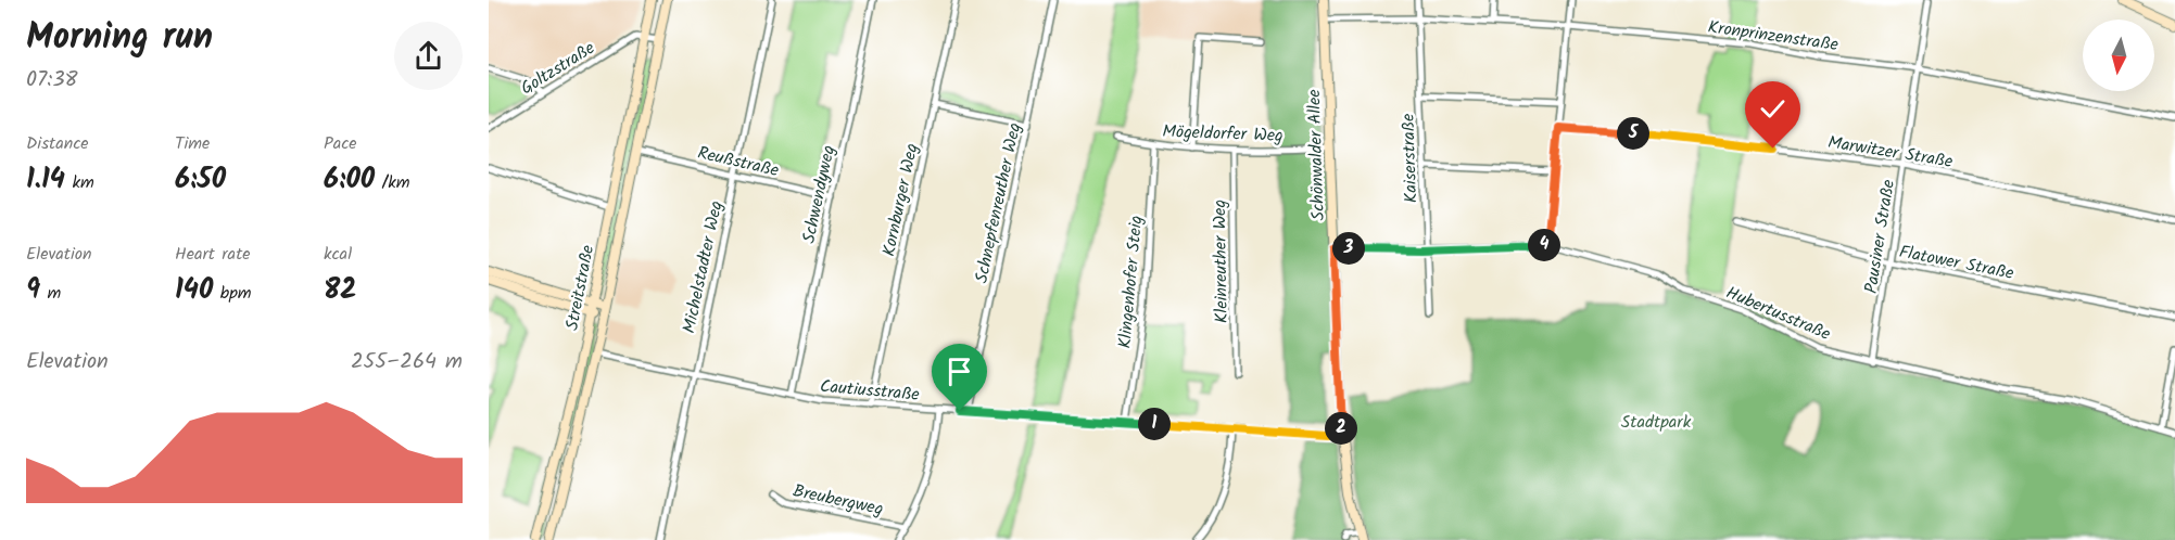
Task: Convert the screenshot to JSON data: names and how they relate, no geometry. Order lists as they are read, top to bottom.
{
  "streets": {
    "main road": ["Schönwalder Allee", "Streitstraße"],
    "street": [
      "Kronprinzenstraße",
      "Goltzstraße",
      "Mögeldorfer Weg",
      "Marwitzer Straße",
      "Kaiserstraße",
      "Reußstraße",
      "Schwendyweg",
      "Kornburger Weg",
      "Schnepfenreuther Weg",
      "Pausiner Straße",
      "Kleinreuther Weg",
      "Flatower Straße",
      "Michelstadter Weg",
      "Klingenhofer Steig",
      "Hubertusstraße",
      "Cautiusstraße",
      "Breubergweg"
    ]
  },
  "crossings": [
    ["Kronprinzenstraße", "Schönwalder Allee"],
    ["Kronprinzenstraße", "Kaiserstraße"],
    ["Kronprinzenstraße", "Pausiner Straße"],
    ["Goltzstraße", "Streitstraße"],
    ["Mögeldorfer Weg", "Schönwalder Allee"],
    ["Mögeldorfer Weg", "Kleinreuther Weg"],
    ["Mögeldorfer Weg", "Klingenhofer Steig"],
    ["Marwitzer Straße", "Pausiner Straße"],
    ["Schönwalder Allee", "Hubertusstraße"],
    ["Schönwalder Allee", "Cautiusstraße"],
    ["Kaiserstraße", "Hubertusstraße"],
    ["Reußstraße", "Schwendyweg"],
    ["Reußstraße", "Michelstadter Weg"],
    ["Reußstraße", "Streitstraße"],
    ["Schwendyweg", "Cautiusstraße"],
    ["Kornburger Weg", "Cautiusstraße"],
    ["Schnepfenreuther Weg", "Cautiusstraße"],
    ["Pausiner Straße", "Flatower Straße"],
    ["Pausiner Straße", "Hubertusstraße"],
    ["Michelstadter Weg", "Cautiusstraße"],
    ["Klingenhofer Steig", "Cautiusstraße"],
    ["Streitstraße", "Cautiusstraße"]
  ],
  "parks": ["Stadtpark"],
  "north": "bottom",
  "page": {
    "heading": ["Morning run", "07:38"],
    "stats": [
      ["Distance", "1.14 km"],
      ["Time", "6:50"],
      ["Pace", "6:00 /km"],
      ["Elevation", "9 m"],
      ["Heart rate", "140 bpm"],
      ["kcal", "82"]
    ],
    "pins": [
      "5",
      "4",
      "3",
      "1",
      "2"
    ],
    "chart": ["Elevation", "255–264 m"]
  }
}
